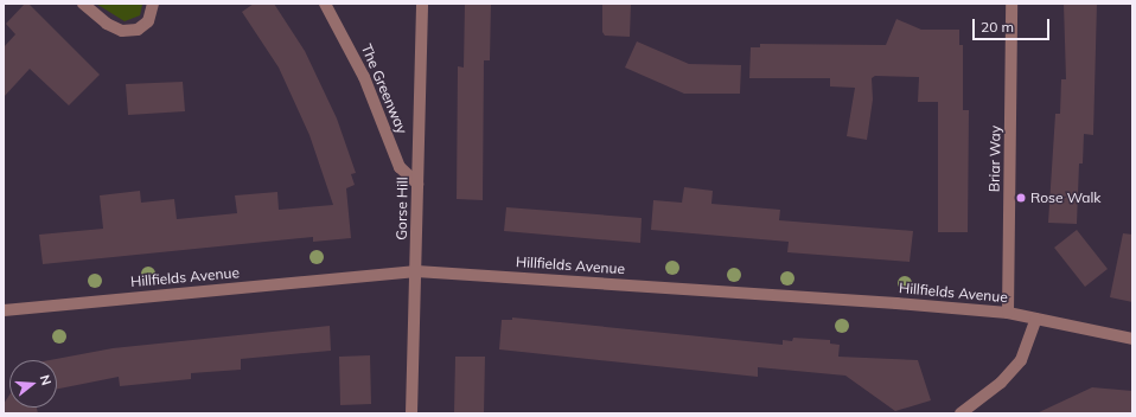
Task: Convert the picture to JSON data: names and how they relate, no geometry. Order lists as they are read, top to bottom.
{
  "streets": {
    "street": [
      "The Greenway",
      "Briar Way",
      "Gorse Hill",
      "Hillfields Avenue"
    ]
  },
  "crossings": [
    ["The Greenway", "Gorse Hill"],
    ["Briar Way", "Hillfields Avenue"],
    ["Gorse Hill", "Hillfields Avenue"]
  ],
  "places": ["Rose Walk"],
  "scale_bar": "20 m",
  "north": "right"
}
